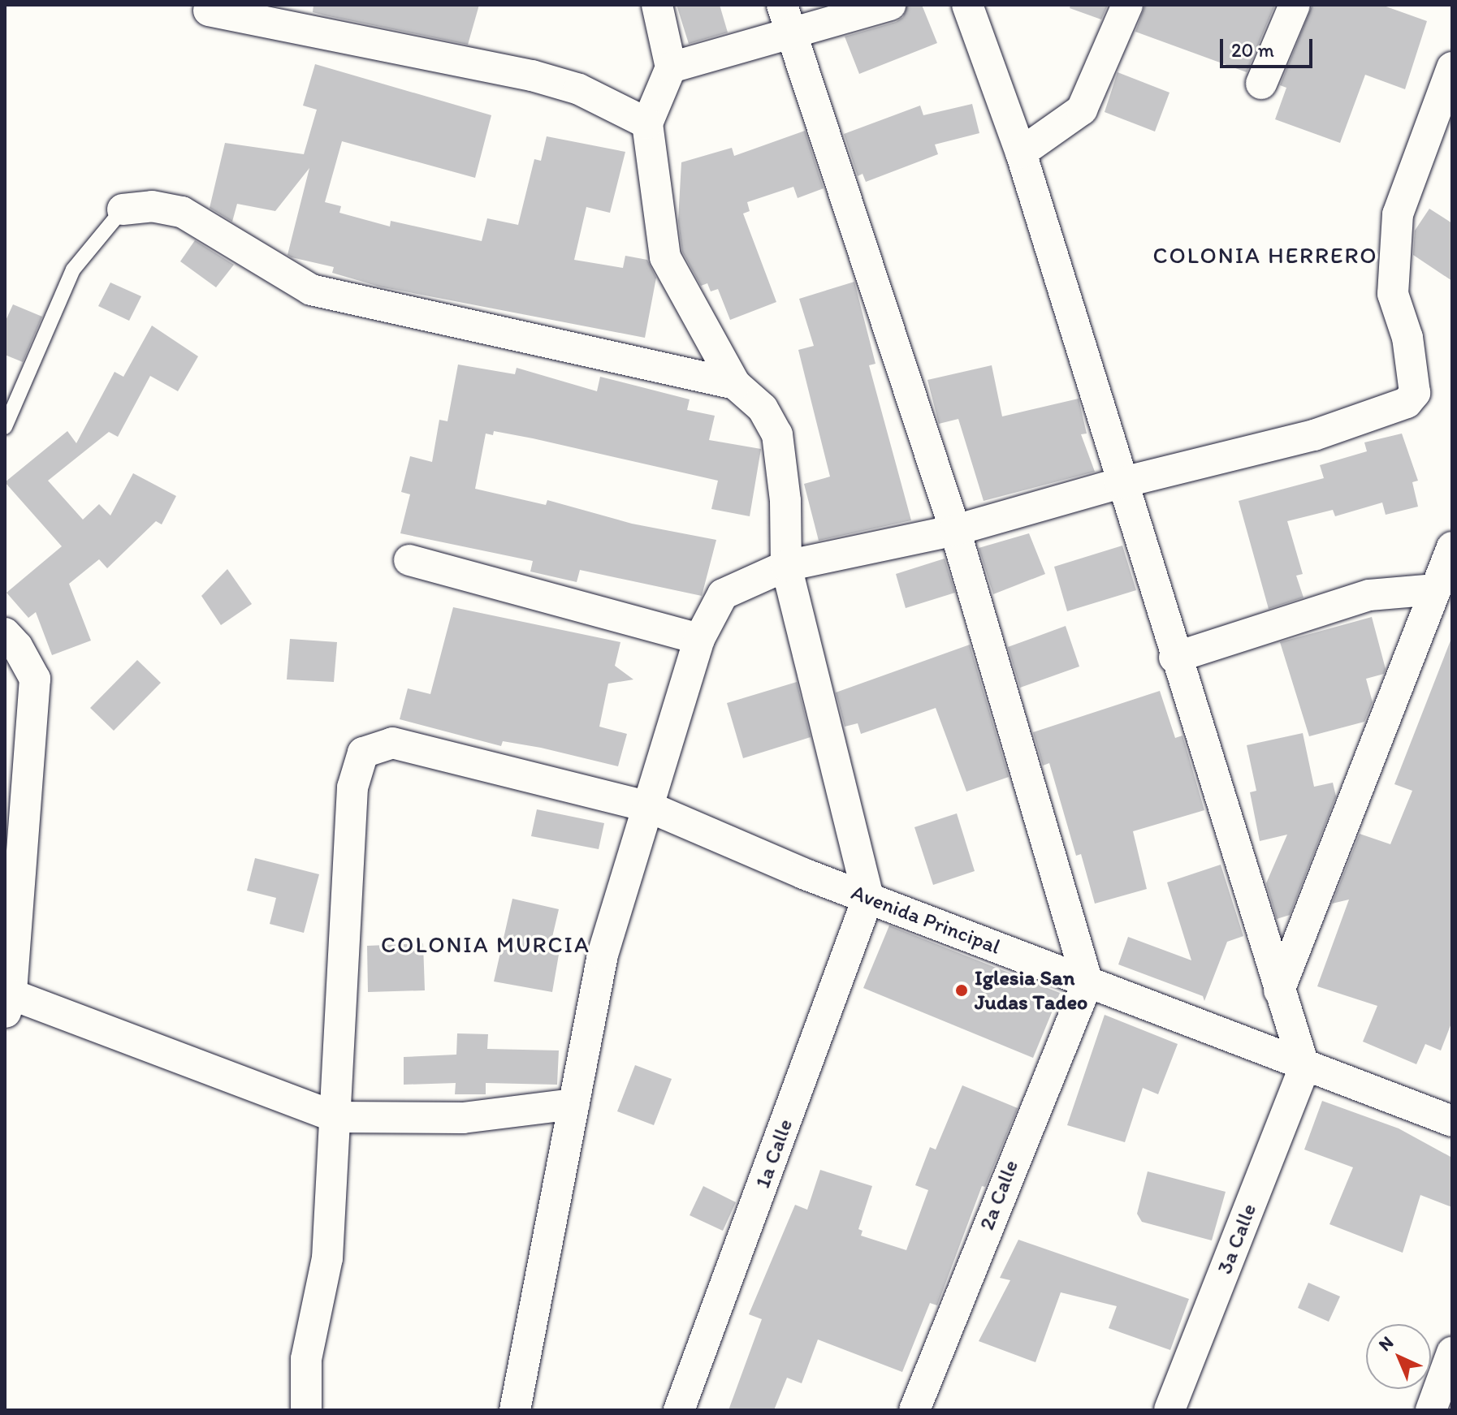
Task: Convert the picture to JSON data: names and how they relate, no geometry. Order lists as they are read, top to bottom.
{
  "streets": {
    "street": [
      "Avenida Principal",
      "1a Calle",
      "2a Calle",
      "3a Calle"
    ]
  },
  "crossings": [
    ["Avenida Principal", "1a Calle"],
    ["Avenida Principal", "2a Calle"],
    ["Avenida Principal", "3a Calle"]
  ],
  "districts": ["COLONIA HERRERO", "COLONIA MURCIA"],
  "places": ["Iglesia San Judas Tadeo"],
  "scale_bar": "20 m",
  "north": "top left"
}
